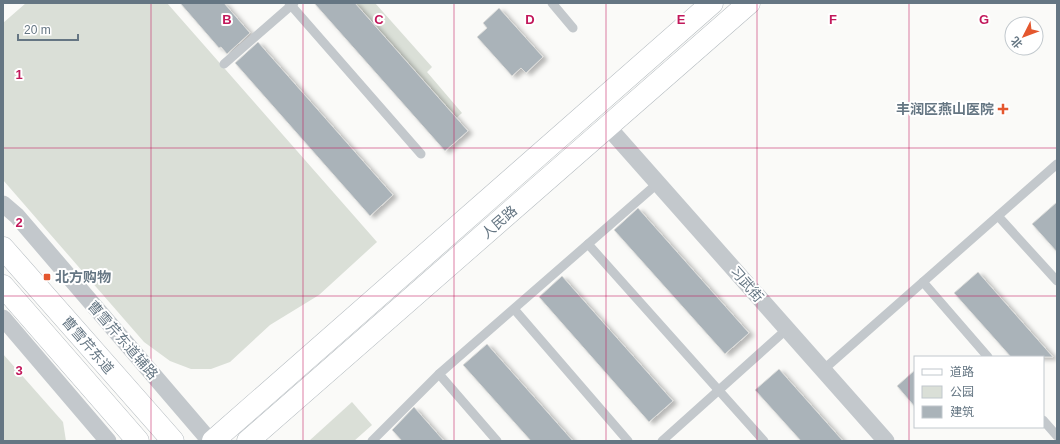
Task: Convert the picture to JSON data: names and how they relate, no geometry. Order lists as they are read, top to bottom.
{
  "streets": {
    "main road": ["人民路", "曹雪芹东道"],
    "street": ["习武街", "曹雪芹东道辅路"]
  },
  "crossings": [
    ["人民路", "习武街"],
    ["人民路", "曹雪芹东道辅路"]
  ],
  "places": {
    "health": ["丰润区燕山医院"],
    "transit": ["北方购物"]
  },
  "legend": ["道路", "公园", "建筑"],
  "scale_bar": "20 m",
  "north": "bottom left",
  "grid": {
    "columns": [
      "B",
      "C",
      "D",
      "E",
      "F",
      "G"
    ],
    "rows": ["1", "2", "3"]
  }
}
